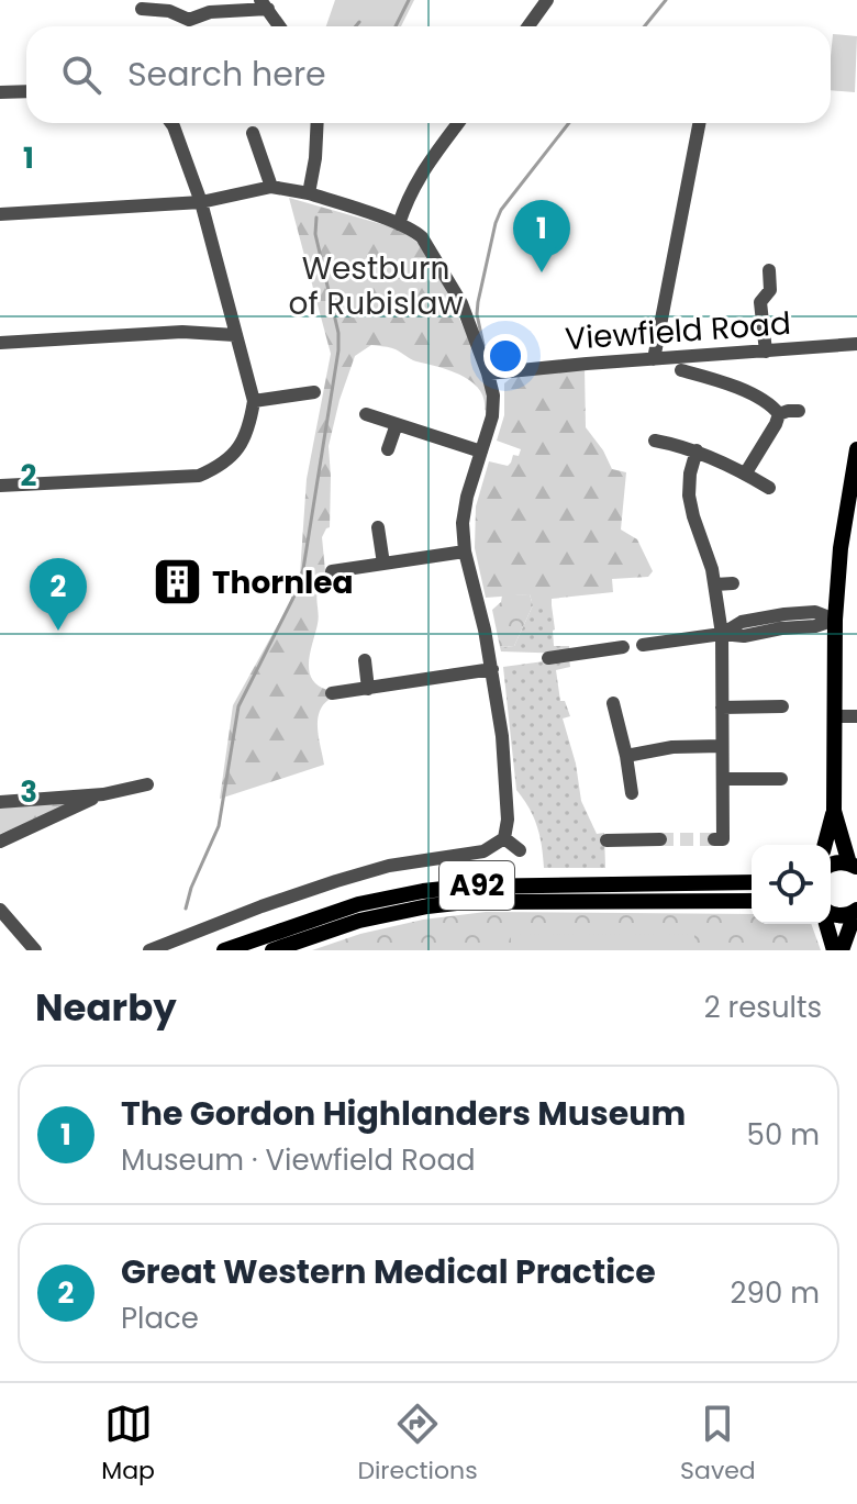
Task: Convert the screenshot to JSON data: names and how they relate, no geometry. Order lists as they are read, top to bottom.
{
  "streets": {
    "main road": ["A92"],
    "street": ["Viewfield Road"]
  },
  "parks": ["Westburn of Rubislaw"],
  "places": {
    "building": ["Thornlea"]
  },
  "page": {
    "search": "Search here",
    "pins": ["1", "2"],
    "heading": ["Nearby", "2 results"],
    "list": [
      {
        "mark": "1",
        "name": "The Gordon Highlanders Museum",
        "note": "Museum · Viewfield Road",
        "value": "50 m"
      },
      {
        "mark": "2",
        "name": "Great Western Medical Practice",
        "note": "Place",
        "value": "290 m"
      }
    ],
    "nav": ["Map", "Directions", "Saved"]
  },
  "grid": {
    "rows": ["1", "2", "3"]
  }
}
